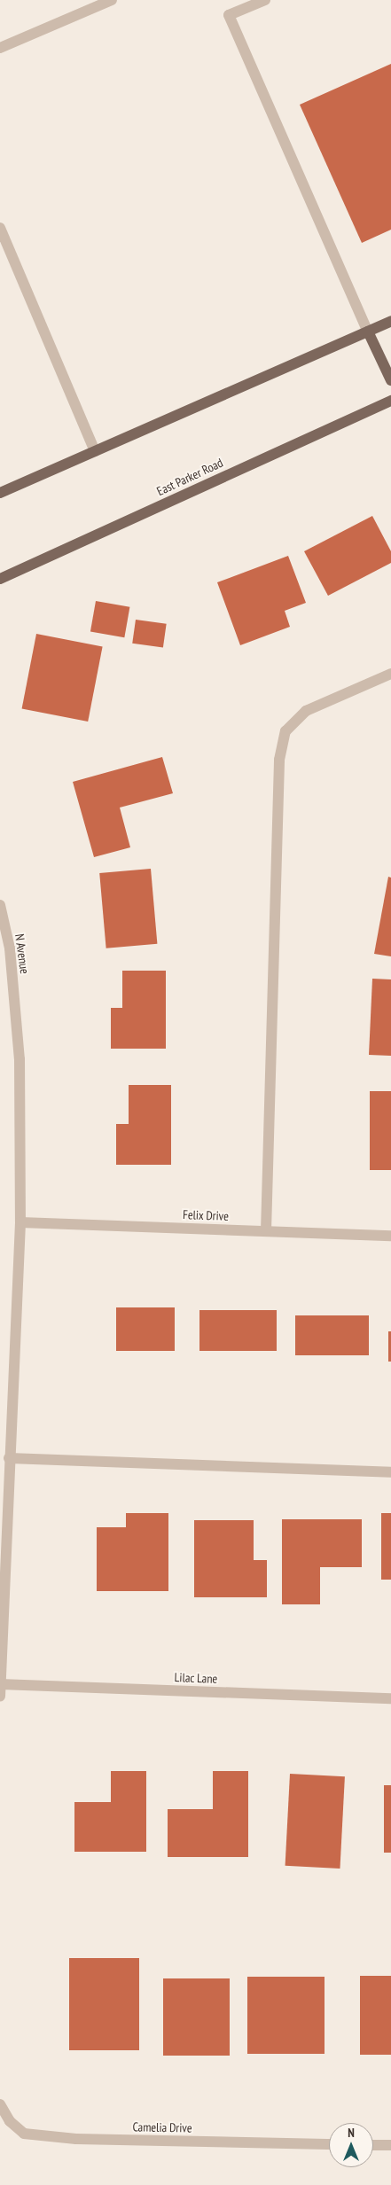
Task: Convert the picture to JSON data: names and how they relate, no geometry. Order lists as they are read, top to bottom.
{
  "streets": {
    "main road": ["East Parker Road"],
    "street": [
      "N Avenue",
      "Felix Drive",
      "Lilac Lane",
      "Camelia Drive"
    ]
  },
  "crossings": [
    ["N Avenue", "Felix Drive"],
    ["N Avenue", "Lilac Lane"]
  ],
  "north": "top"
}
